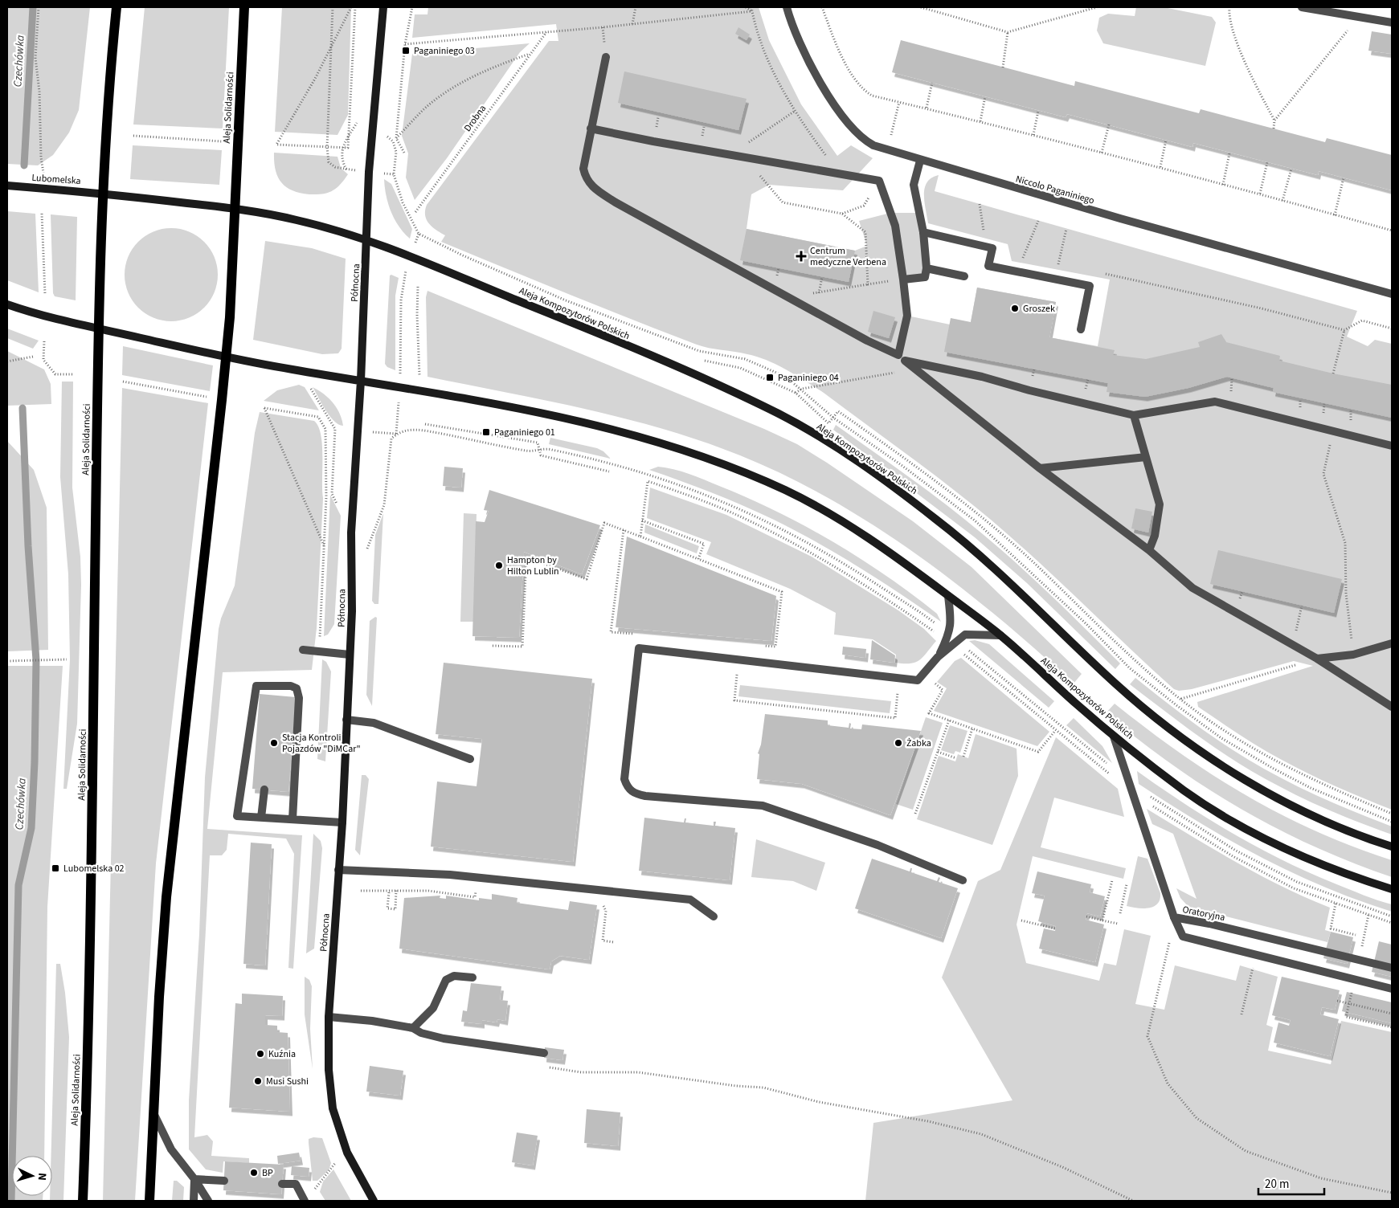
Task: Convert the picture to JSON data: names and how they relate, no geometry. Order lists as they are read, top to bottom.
{
  "streets": {
    "main road": ["Aleja Solidarności"],
    "street": [
      "Lubomelska",
      "Niccolo Paganiniego",
      "Północna",
      "Aleja Kompozytorów Polskich",
      "Oratoryjna"
    ],
    "path": ["Drobna"]
  },
  "crossings": [
    ["Aleja Solidarności", "Lubomelska"],
    ["Aleja Solidarności", "Aleja Kompozytorów Polskich"],
    ["Lubomelska", "Aleja Kompozytorów Polskich"],
    ["Północna", "Aleja Kompozytorów Polskich"],
    ["Aleja Kompozytorów Polskich", "Oratoryjna"]
  ],
  "water": ["Czechówka"],
  "places": {
    "transit": [
      "Paganiniego 03",
      "Paganiniego 04",
      "Paganiniego 01",
      "Lubomelska 02"
    ],
    "health": ["Centrum medyczne Verbena"],
    "other": [
      "Groszek",
      "Hampton by Hilton Lublin",
      "Stacja Kontroli Pojazdów \"DiMCar\"",
      "Żabka",
      "Kuźnia",
      "Musi Sushi",
      "BP"
    ]
  },
  "scale_bar": "20 m",
  "north": "right"
}
